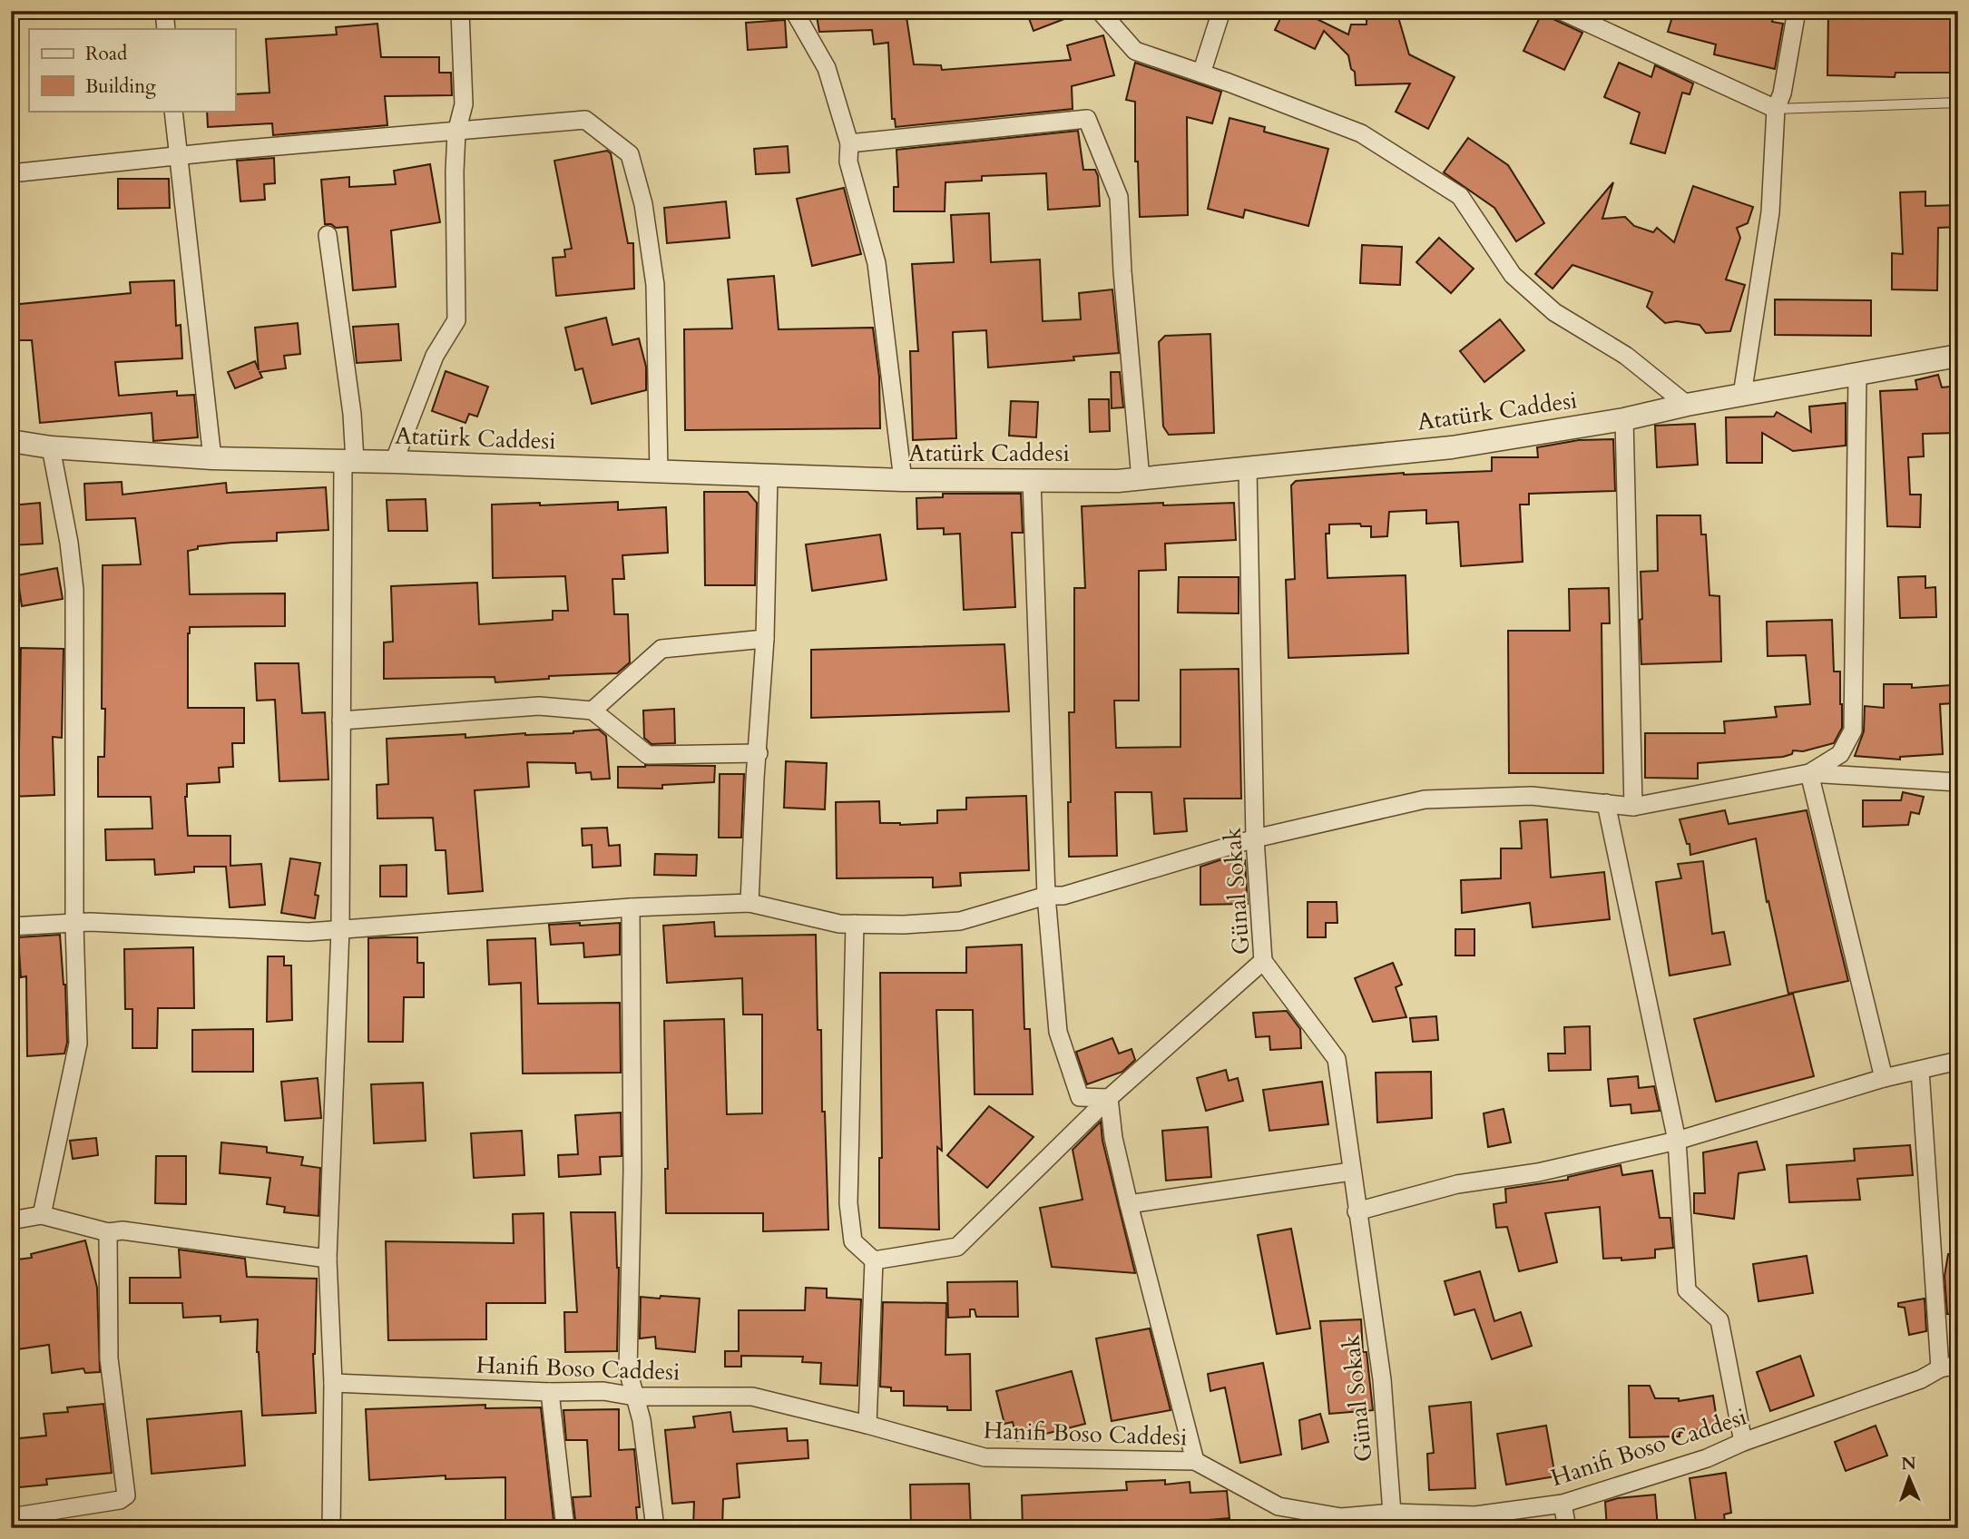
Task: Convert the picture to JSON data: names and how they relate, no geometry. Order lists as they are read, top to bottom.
{
  "streets": {
    "street": ["Atatürk Caddesi", "Günal Sokak", "Hanifi Boso Caddesi"]
  },
  "crossings": [
    ["Atatürk Caddesi", "Günal Sokak"],
    ["Günal Sokak", "Hanifi Boso Caddesi"]
  ],
  "legend": ["Road", "Building"],
  "north": "top"
}
